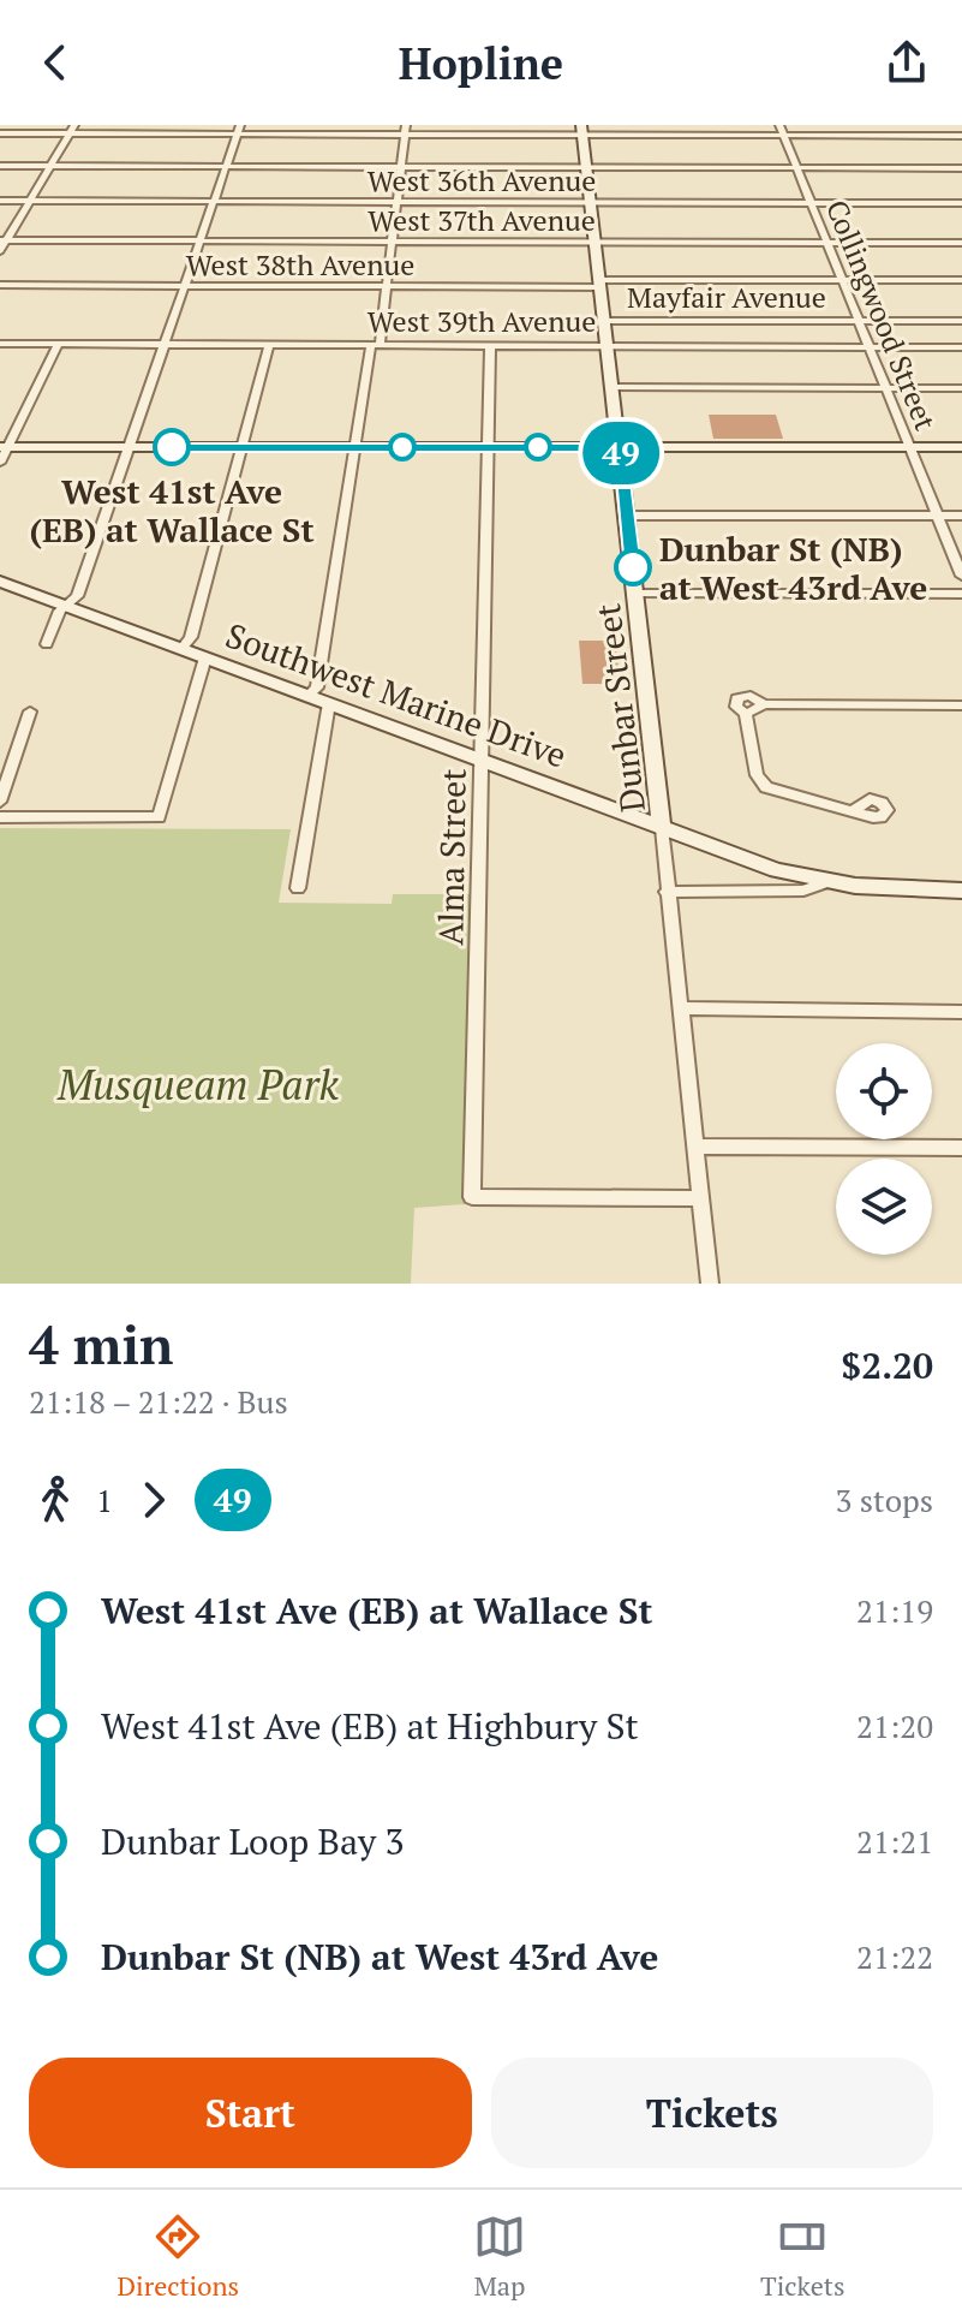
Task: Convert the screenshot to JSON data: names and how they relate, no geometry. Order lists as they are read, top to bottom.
{
  "streets": {
    "main road": ["Southwest Marine Drive", "Dunbar Street"],
    "street": [
      "West 36th Avenue",
      "West 37th Avenue",
      "West 38th Avenue",
      "Mayfair Avenue",
      "Collingwood Street",
      "West 39th Avenue",
      "Alma Street"
    ]
  },
  "crossings": [
    ["West 36th Avenue", "Collingwood Street"],
    ["West 36th Avenue", "Dunbar Street"],
    ["West 37th Avenue", "Collingwood Street"],
    ["West 37th Avenue", "Dunbar Street"],
    ["West 38th Avenue", "Collingwood Street"],
    ["West 38th Avenue", "Dunbar Street"],
    ["Mayfair Avenue", "Collingwood Street"],
    ["Mayfair Avenue", "Dunbar Street"],
    ["Collingwood Street", "West 39th Avenue"],
    ["West 39th Avenue", "Dunbar Street"],
    ["West 39th Avenue", "Alma Street"],
    ["Southwest Marine Drive", "Dunbar Street"],
    ["Southwest Marine Drive", "Alma Street"],
    ["Dunbar Street", "Alma Street"]
  ],
  "parks": ["Musqueam Park"],
  "places": ["West 41st Ave (EB) at Wallace St", "Dunbar St (NB) at West 43rd Ave"],
  "lines": ["bus line 49"],
  "page": {
    "header": "Hopline",
    "on_map": "49",
    "heading": ["4 min", "21:18 – 21:22 · Bus", "$2.20"],
    "legs": ["1", "49", "3 stops"],
    "list": [
      {
        "name": "West 41st Ave (EB) at Wallace St",
        "value": "21:19"
      },
      {
        "name": "West 41st Ave (EB) at Highbury St",
        "value": "21:20"
      },
      {
        "name": "Dunbar Loop Bay 3",
        "value": "21:21"
      },
      {
        "name": "Dunbar St (NB) at West 43rd Ave",
        "value": "21:22"
      }
    ],
    "buttons": ["Start", "Tickets"],
    "tabs": ["Directions", "Map", "Tickets"]
  }
}
